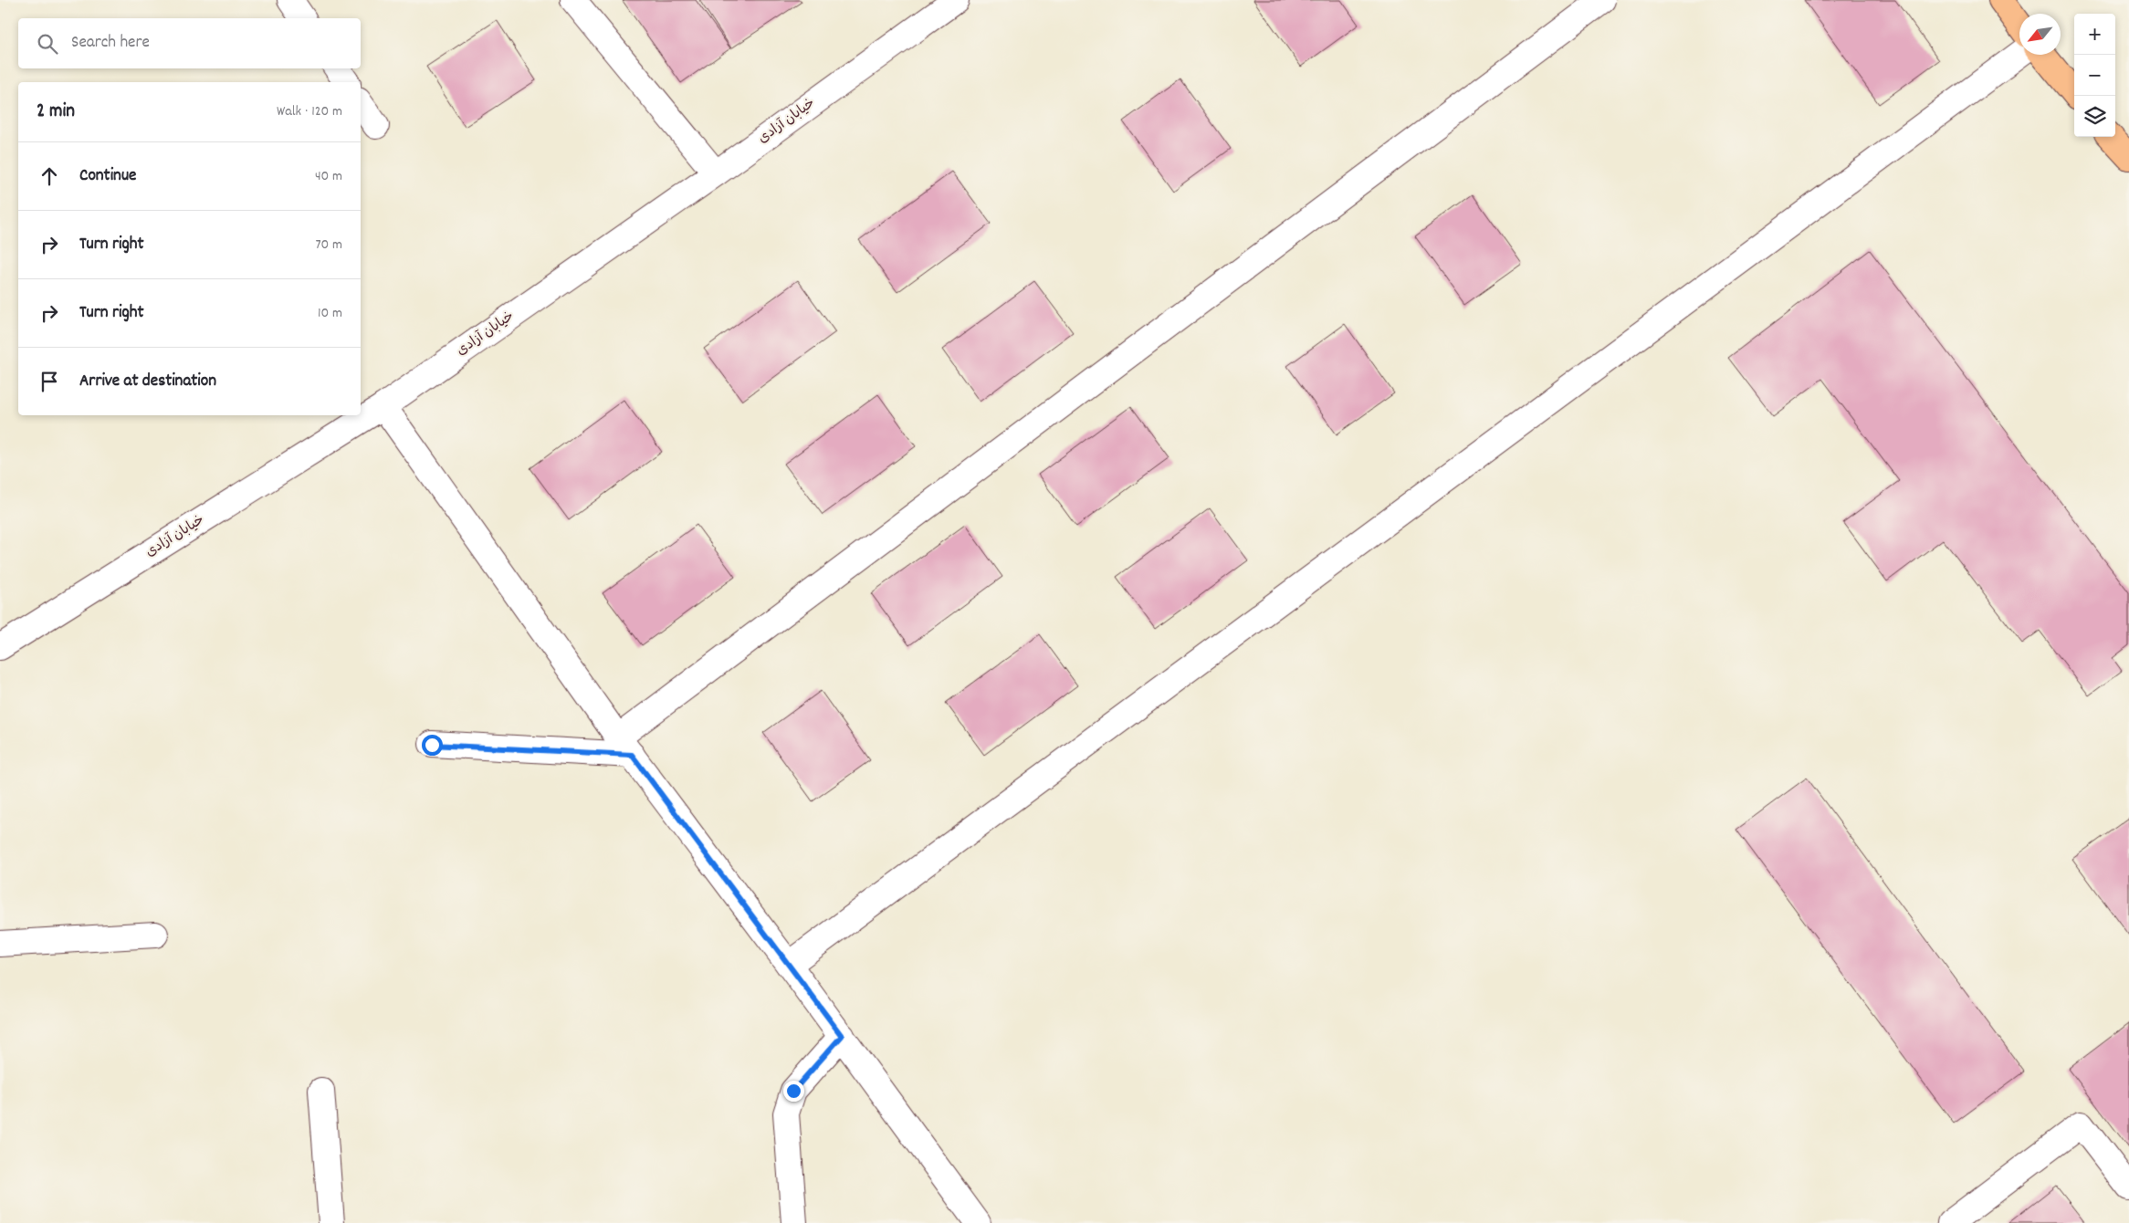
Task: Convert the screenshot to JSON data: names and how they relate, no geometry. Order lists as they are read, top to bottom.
{
  "streets": {
    "street": ["خیابان آزادی"]
  },
  "north": "bottom left",
  "page": {
    "map_buttons": ["+", "−"],
    "search": "Search here",
    "heading": ["2 min", "Walk · 120 m"],
    "list": [
      ["Continue", "40 m"],
      ["Turn right", "70 m"],
      ["Turn right", "10 m"],
      "Arrive at destination"
    ]
  }
}
